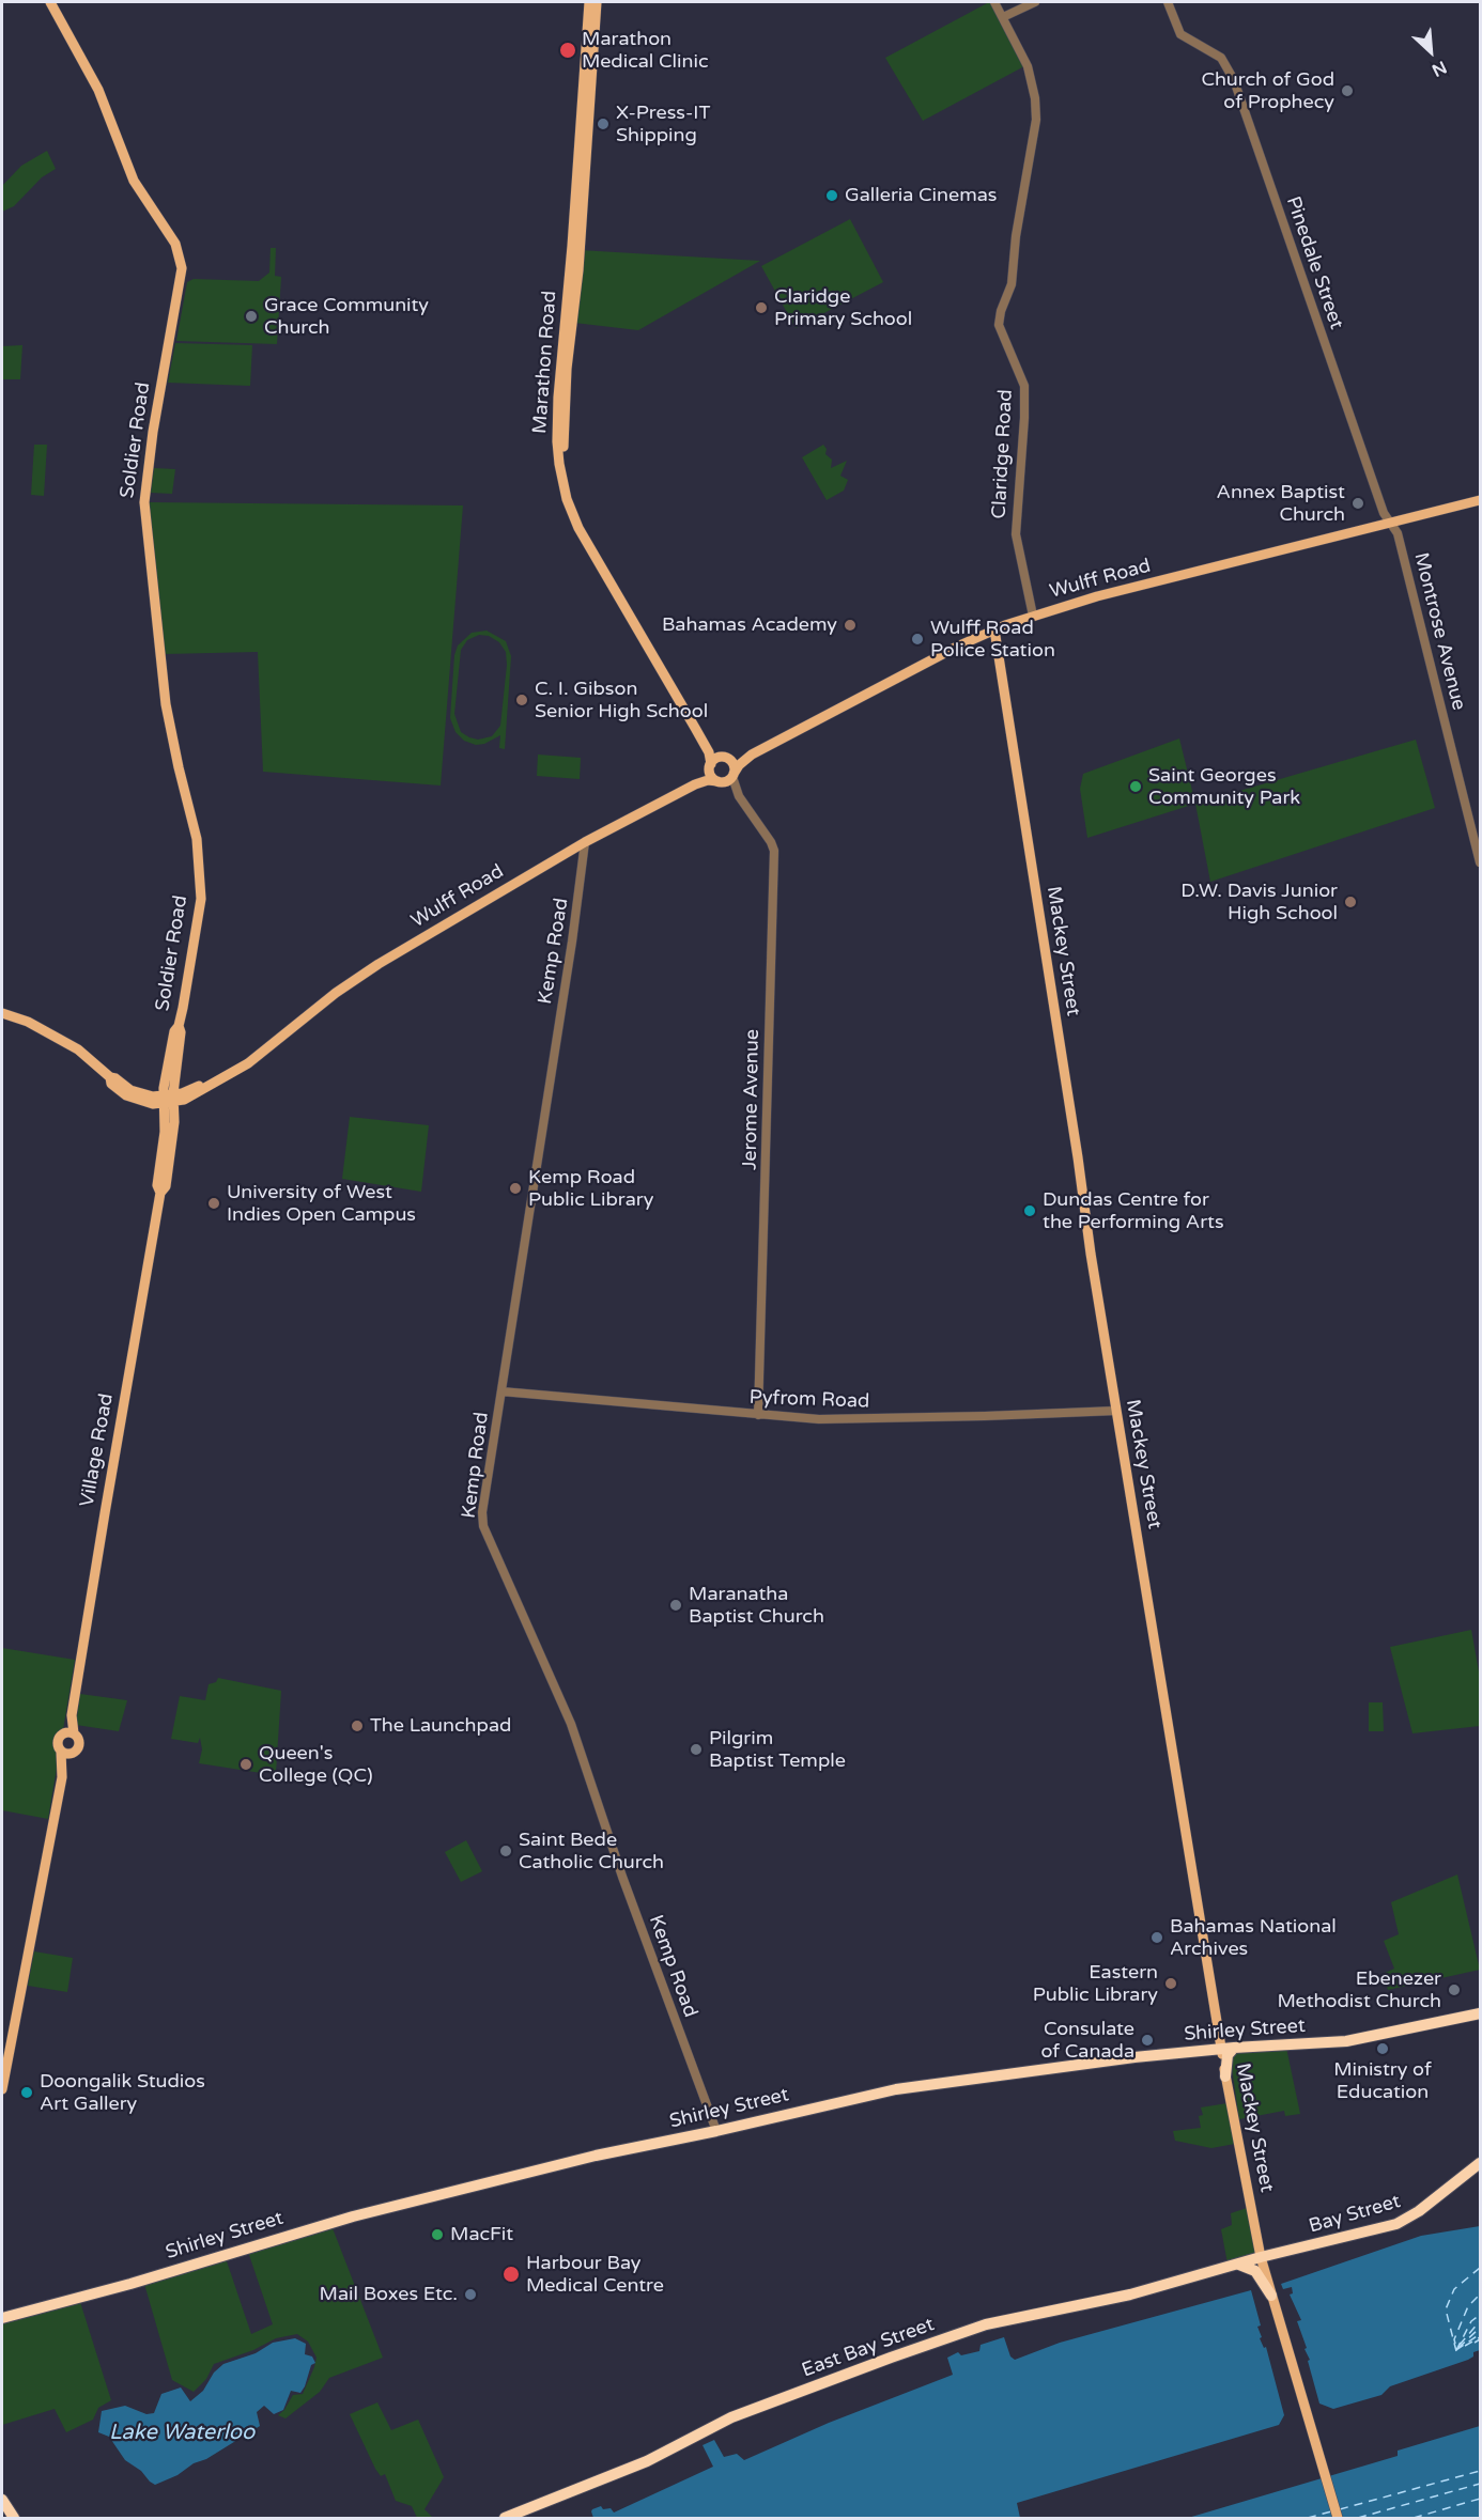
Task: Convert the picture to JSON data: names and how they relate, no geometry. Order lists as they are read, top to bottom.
{
  "streets": {
    "highway": ["Shirley Street", "Bay Street", "East Bay Street"],
    "main road": [
      "Marathon Road",
      "Soldier Road",
      "Wulff Road",
      "Mackey Street",
      "Village Road"
    ],
    "street": [
      "Pinedale Street",
      "Claridge Road",
      "Montrose Avenue",
      "Kemp Road",
      "Jerome Avenue",
      "Pyfrom Road"
    ]
  },
  "crossings": [
    ["Pinedale Street", "Wulff Road"],
    ["Pinedale Street", "Montrose Avenue"],
    ["Marathon Road", "Wulff Road"],
    ["Marathon Road", "Jerome Avenue"],
    ["Soldier Road", "Wulff Road"],
    ["Soldier Road", "Village Road"],
    ["Claridge Road", "Wulff Road"],
    ["Wulff Road", "Montrose Avenue"],
    ["Wulff Road", "Kemp Road"],
    ["Wulff Road", "Mackey Street"],
    ["Wulff Road", "Jerome Avenue"],
    ["Wulff Road", "Village Road"],
    ["Kemp Road", "Pyfrom Road"],
    ["Kemp Road", "Shirley Street"],
    ["Mackey Street", "Pyfrom Road"],
    ["Mackey Street", "Shirley Street"],
    ["Mackey Street", "Bay Street"],
    ["Mackey Street", "East Bay Street"],
    ["Jerome Avenue", "Pyfrom Road"],
    ["Bay Street", "East Bay Street"]
  ],
  "water": ["Lake Waterloo"],
  "places": [
    "Marathon Medical Clinic",
    "Church of God of Prophecy",
    "X-Press-IT Shipping",
    "Galleria Cinemas",
    "Claridge Primary School",
    "Grace Community Church",
    "Annex Baptist Church",
    "Bahamas Academy",
    "Wulff Road Police Station",
    "C. I. Gibson Senior High School",
    "Saint Georges Community Park",
    "D.W. Davis Junior High School",
    "Kemp Road Public Library",
    "University of West Indies Open Campus",
    "Dundas Centre for the Performing Arts",
    "Maranatha Baptist Church",
    "The Launchpad",
    "Pilgrim Baptist Temple",
    "Queen's College (QC)",
    "Saint Bede Catholic Church",
    "Bahamas National Archives",
    "Eastern Public Library",
    "Ebenezer Methodist Church",
    "Consulate of Canada",
    "Ministry of Education",
    "Doongalik Studios Art Gallery",
    "MacFit",
    "Harbour Bay Medical Centre",
    "Mail Boxes Etc."
  ],
  "north": "bottom right"
}
